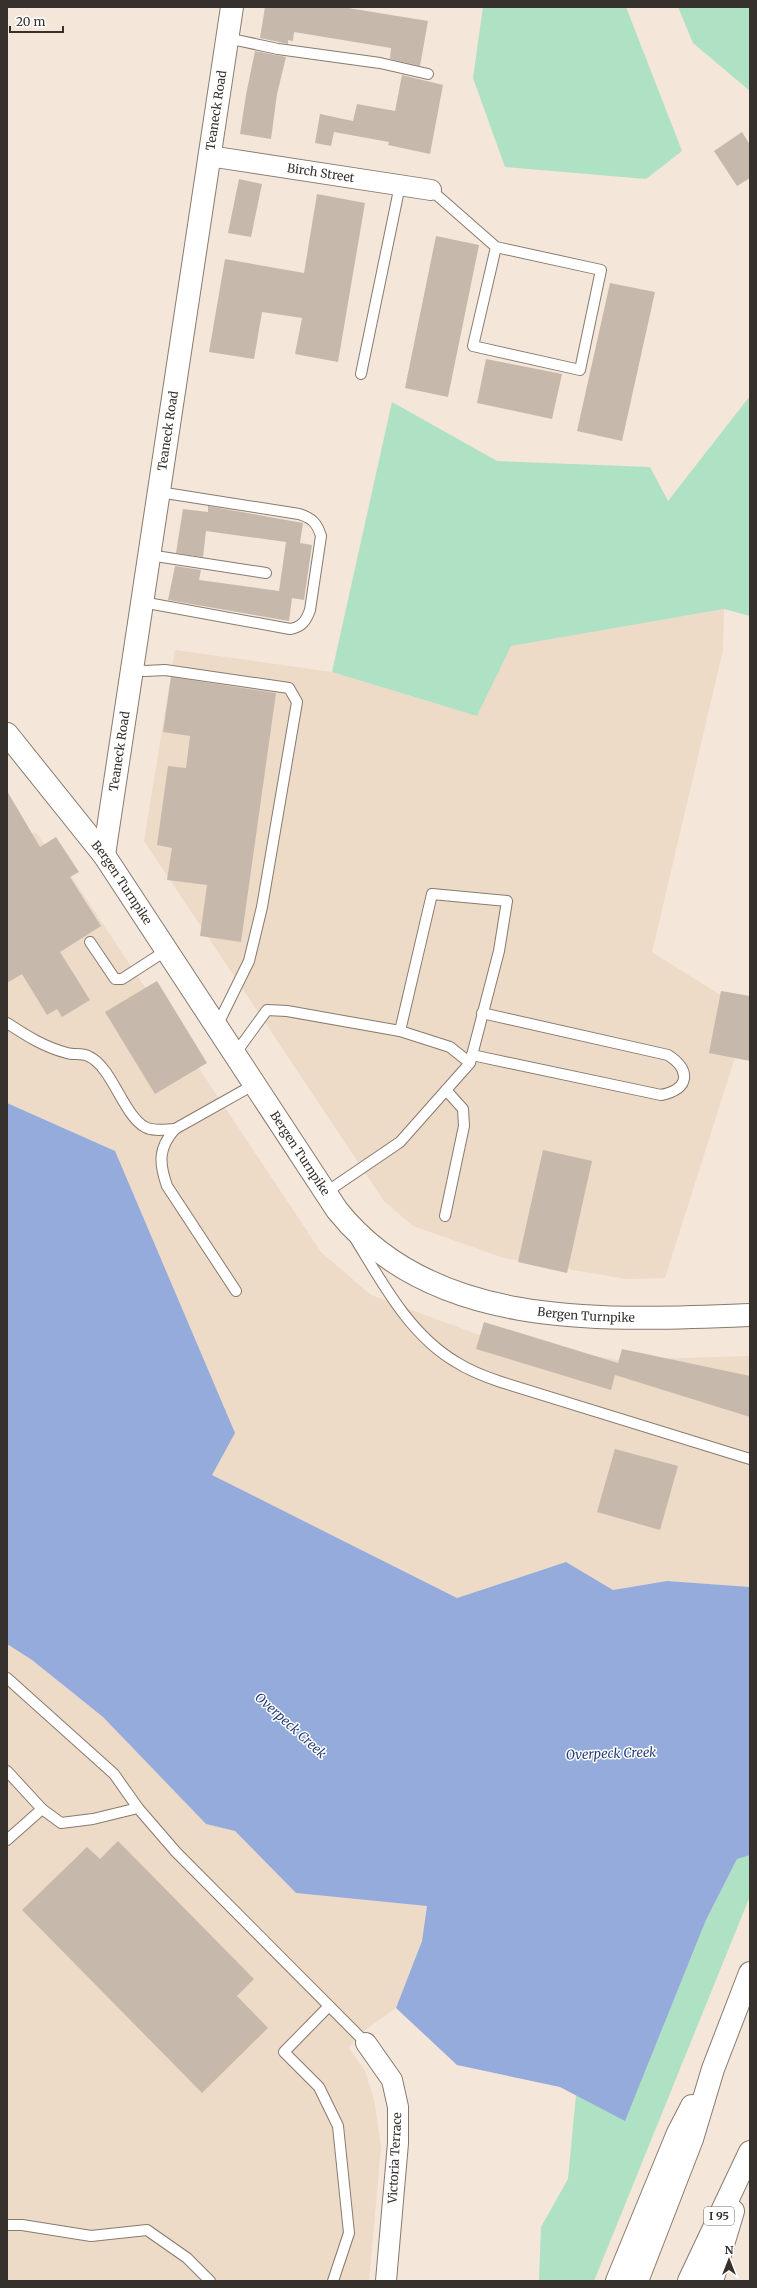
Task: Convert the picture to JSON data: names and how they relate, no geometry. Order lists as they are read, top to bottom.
{
  "streets": {
    "main road": ["Teaneck Road", "Bergen Turnpike", "I 95"],
    "street": ["Birch Street", "Victoria Terrace"]
  },
  "crossings": [
    ["Teaneck Road", "Birch Street"],
    ["Teaneck Road", "Bergen Turnpike"]
  ],
  "water": ["Overpeck Creek"],
  "scale_bar": "20 m",
  "north": "top"
}
